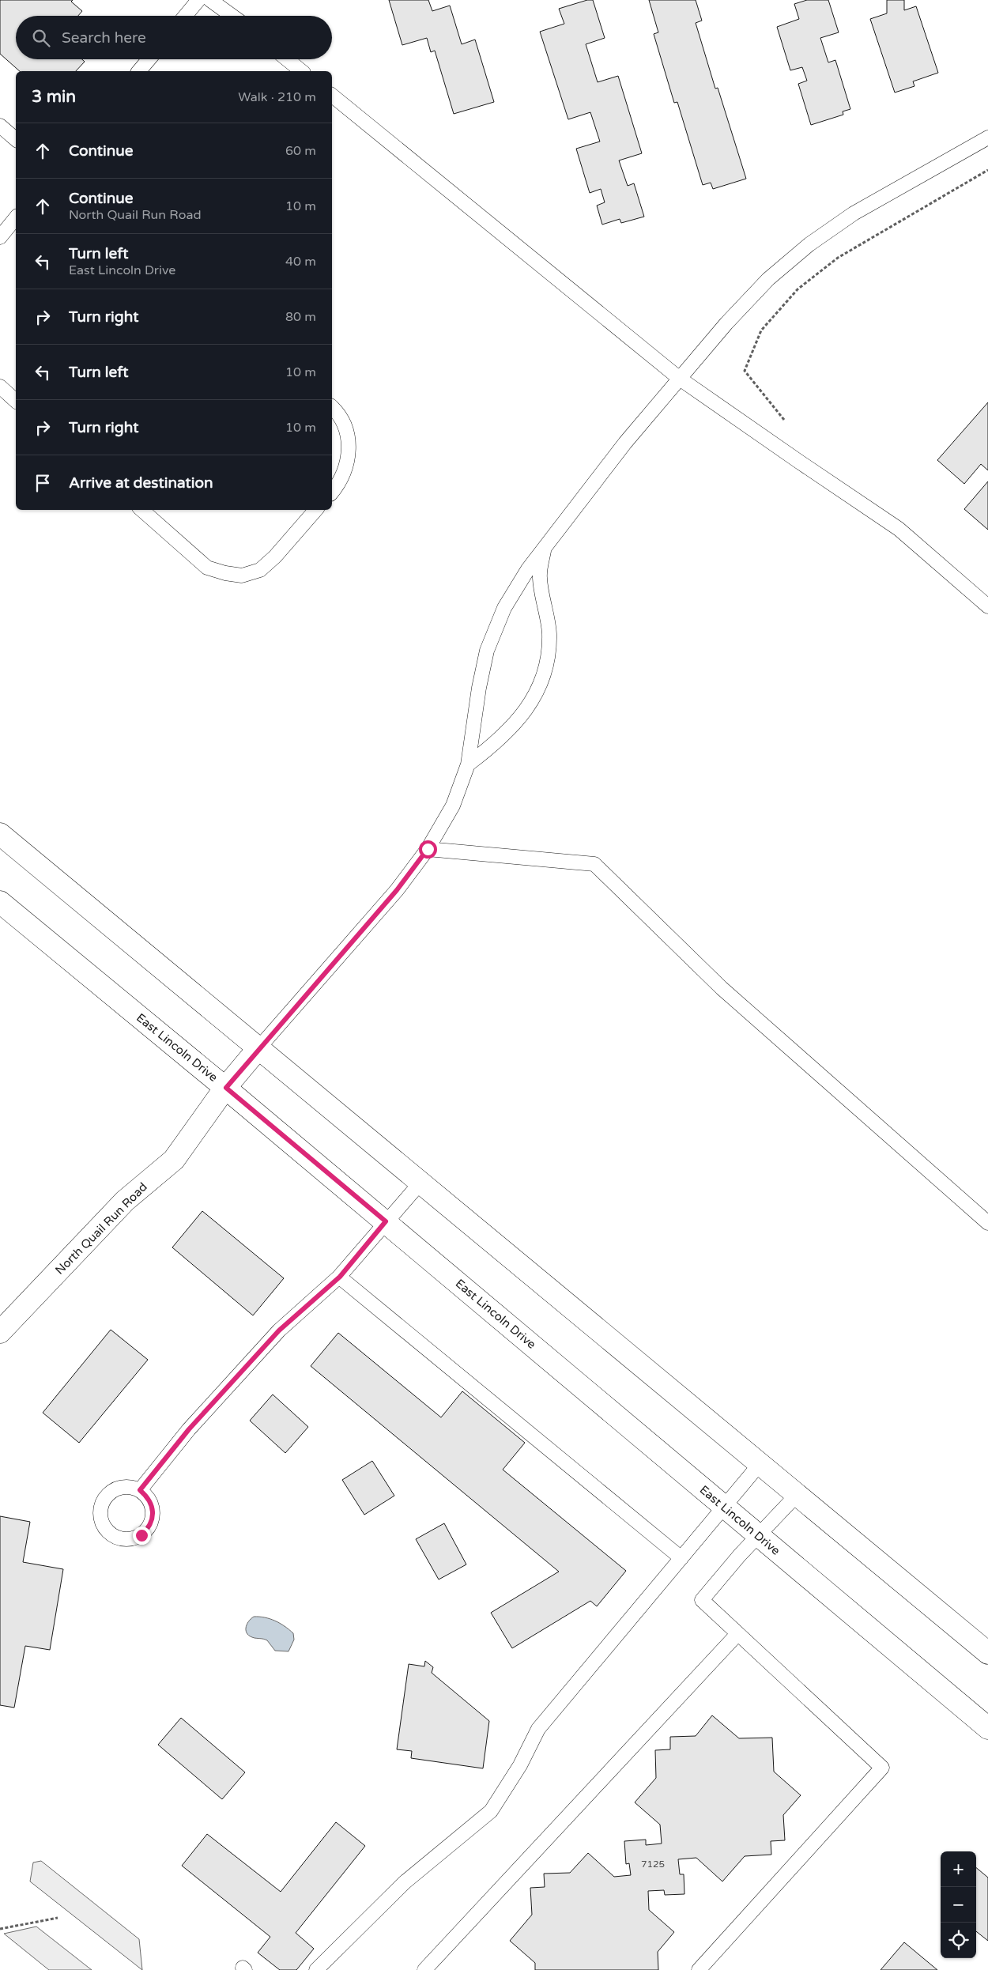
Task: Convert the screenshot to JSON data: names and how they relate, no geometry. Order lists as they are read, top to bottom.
{
  "streets": {
    "main road": ["East Lincoln Drive", "North Quail Run Road"]
  },
  "crossings": [
    ["East Lincoln Drive", "North Quail Run Road"]
  ],
  "house_numbers": ["7125"],
  "page": {
    "search": "Search here",
    "heading": ["3 min", "Walk · 210 m"],
    "list": [
      ["Continue", "60 m"],
      ["Continue", "North Quail Run Road", "10 m"],
      ["Turn left", "East Lincoln Drive", "40 m"],
      ["Turn right", "80 m"],
      ["Turn left", "10 m"],
      ["Turn right", "10 m"],
      "Arrive at destination"
    ],
    "map_buttons": ["+", "−"]
  }
}
